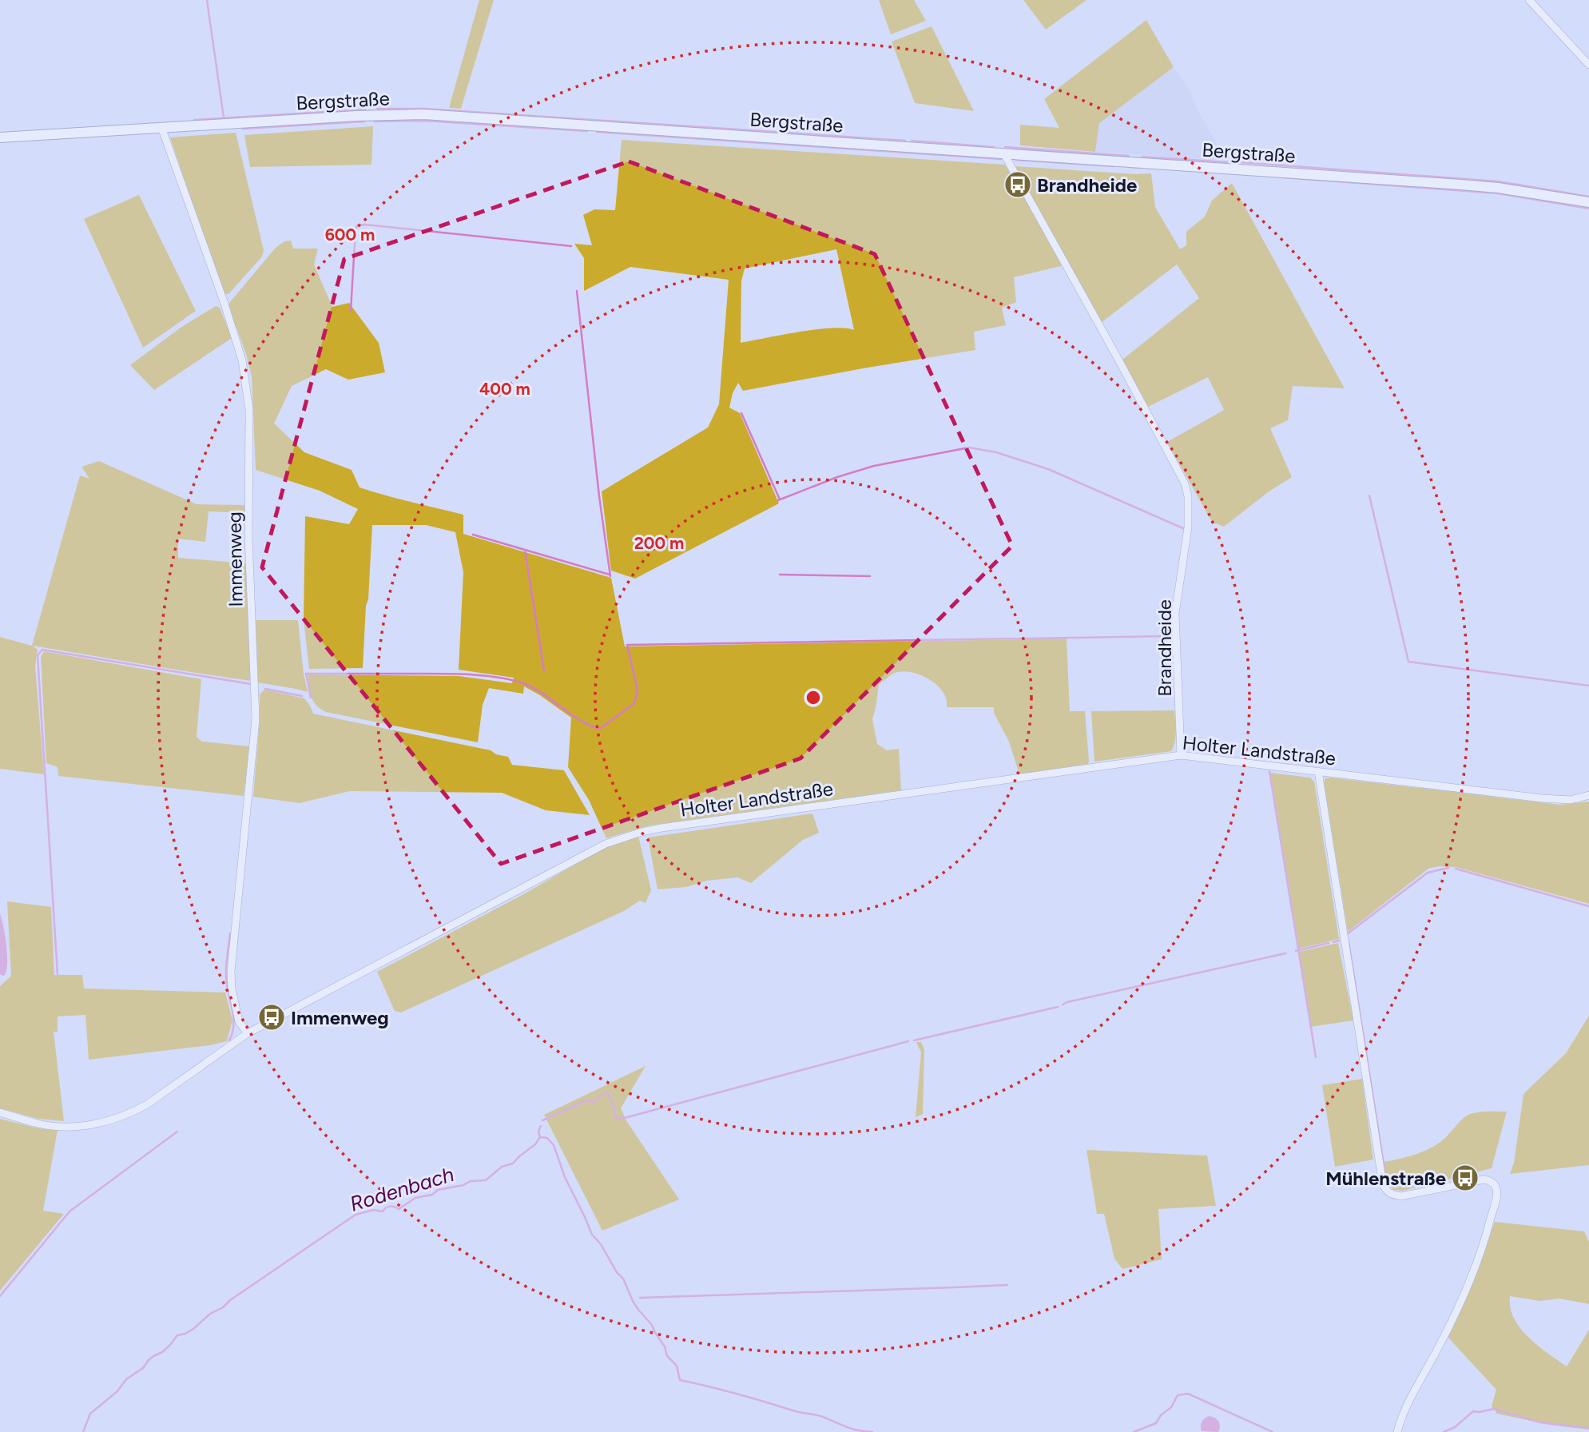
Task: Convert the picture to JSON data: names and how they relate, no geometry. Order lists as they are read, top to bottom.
{
  "streets": {
    "street": [
      "Bergstraße",
      "Immenweg",
      "Brandheide",
      "Holter Landstraße"
    ]
  },
  "crossings": [
    ["Bergstraße", "Immenweg"],
    ["Bergstraße", "Brandheide"],
    ["Immenweg", "Holter Landstraße"],
    ["Brandheide", "Holter Landstraße"]
  ],
  "water": ["Rodenbach"],
  "places": {
    "bus stop": ["Brandheide", "Immenweg", "Mühlenstraße"]
  },
  "rings": ["600 m", "400 m", "200 m"]
}
